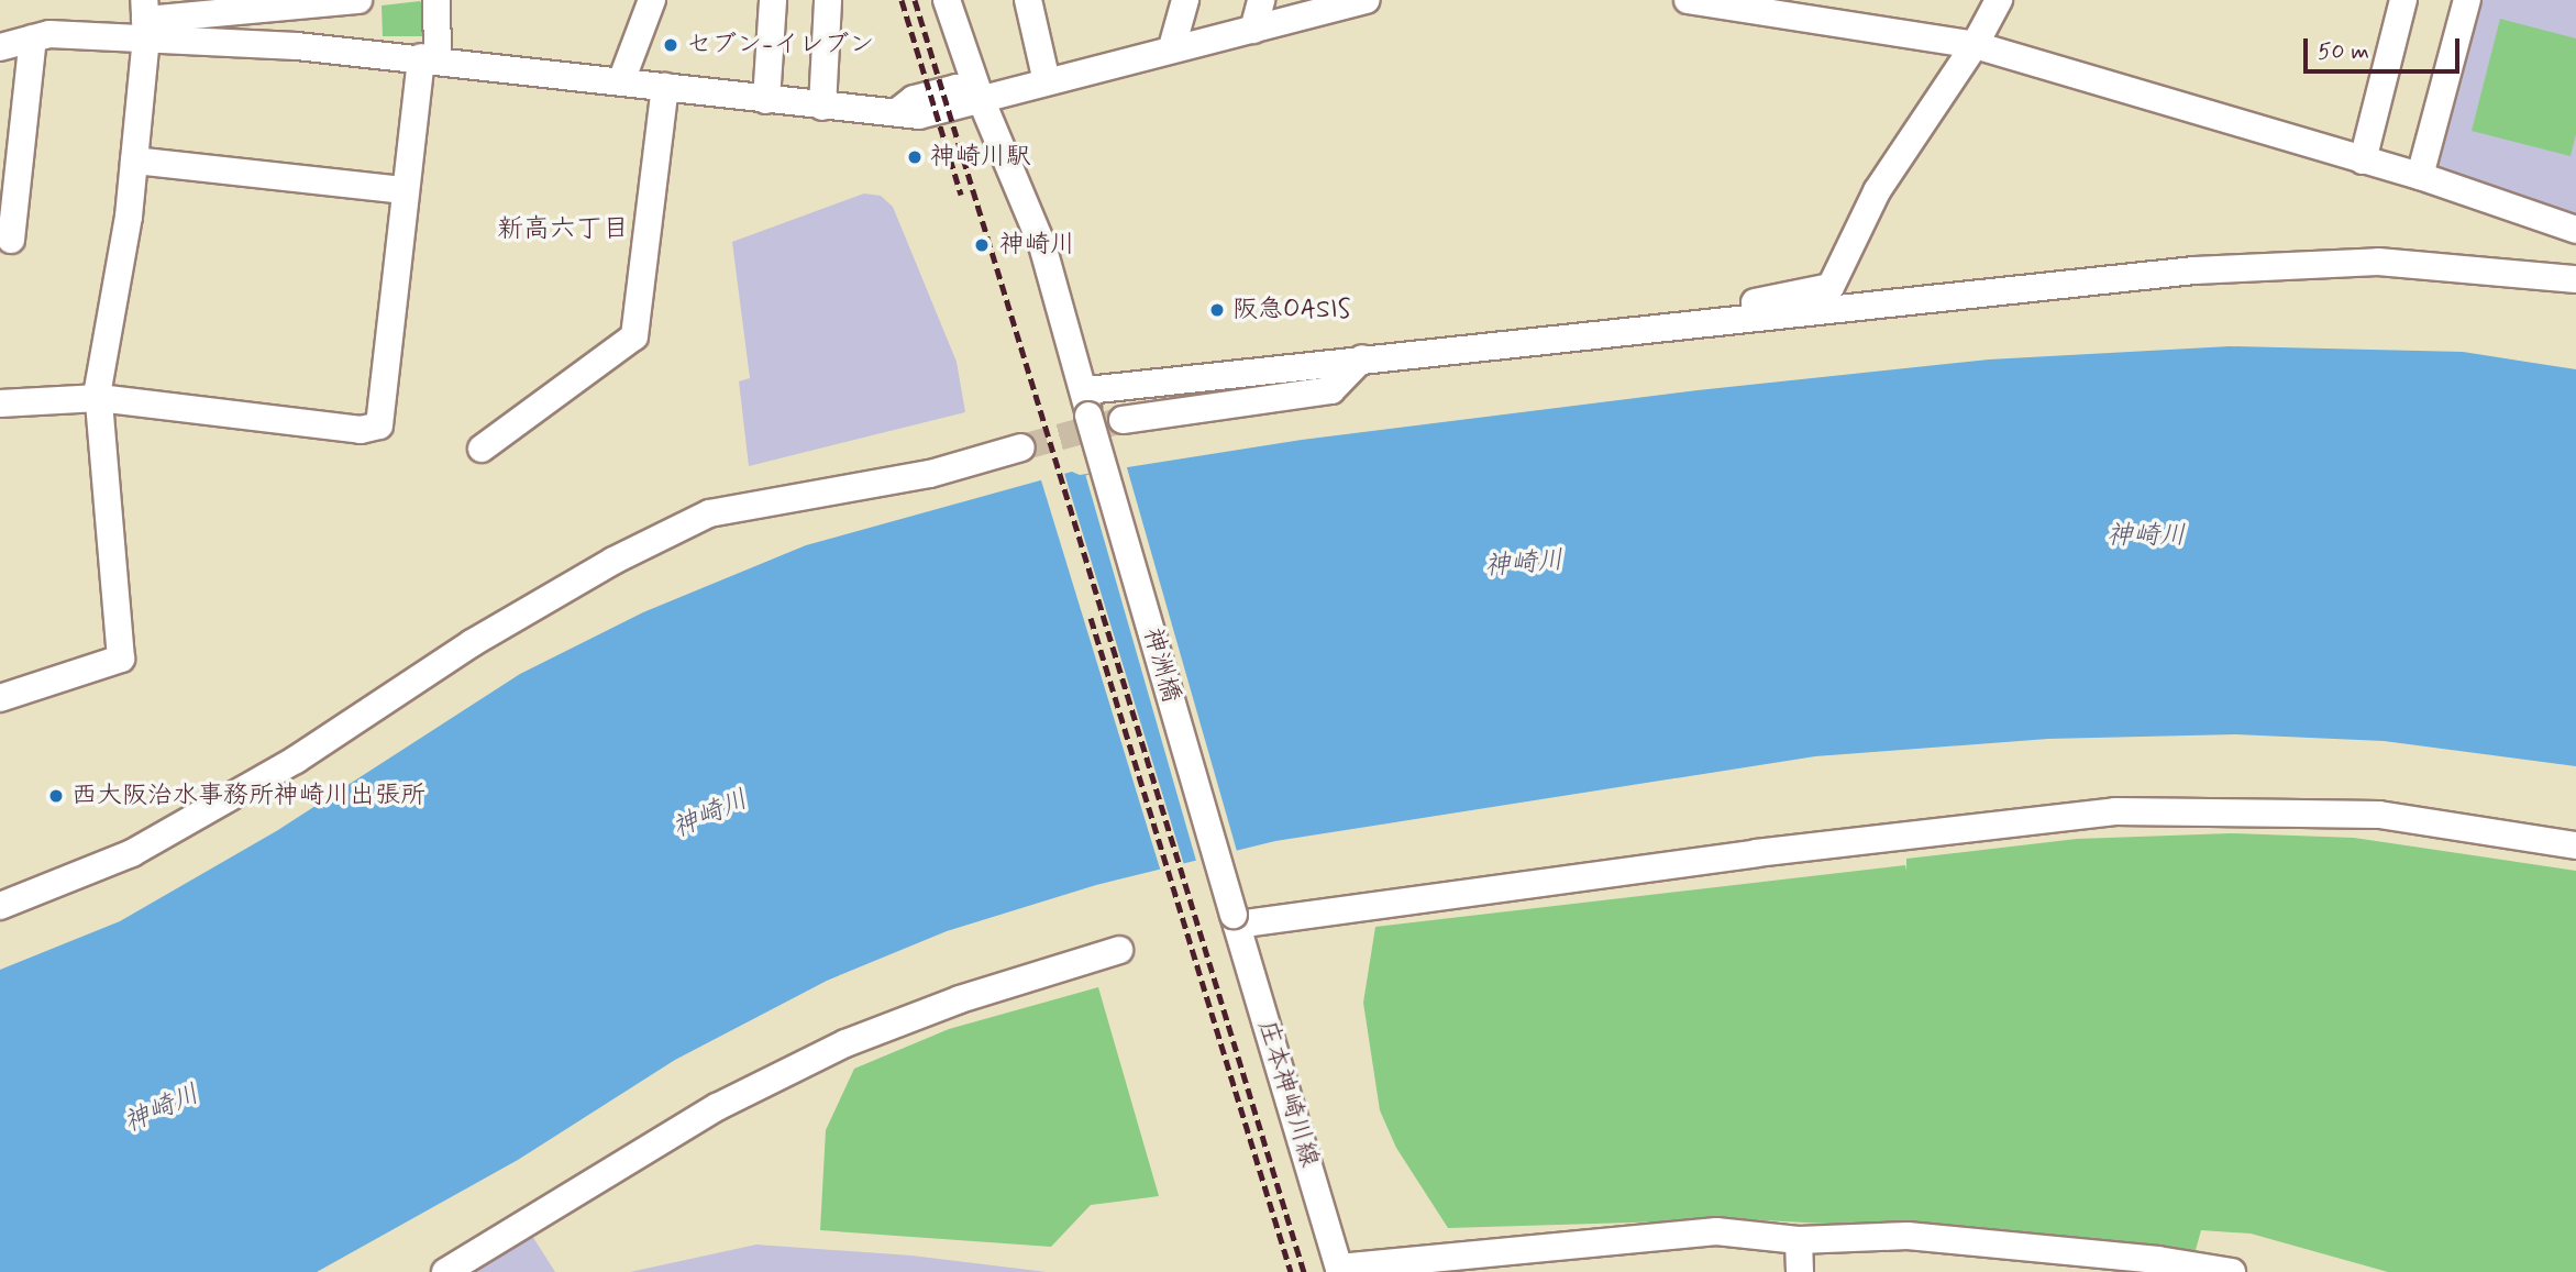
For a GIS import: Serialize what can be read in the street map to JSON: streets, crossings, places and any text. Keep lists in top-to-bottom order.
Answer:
{
  "streets": {
    "street": ["神洲橋", "庄本神崎川線"]
  },
  "crossings": [
    ["神洲橋", "庄本神崎川線"]
  ],
  "districts": ["新高六丁目"],
  "water": ["神崎川"],
  "places": [
    "セブン-イレブン",
    "神崎川駅",
    "神崎川",
    "阪急OASIS",
    "西大阪治水事務所神崎川出張所"
  ],
  "scale_bar": "50 m"
}
